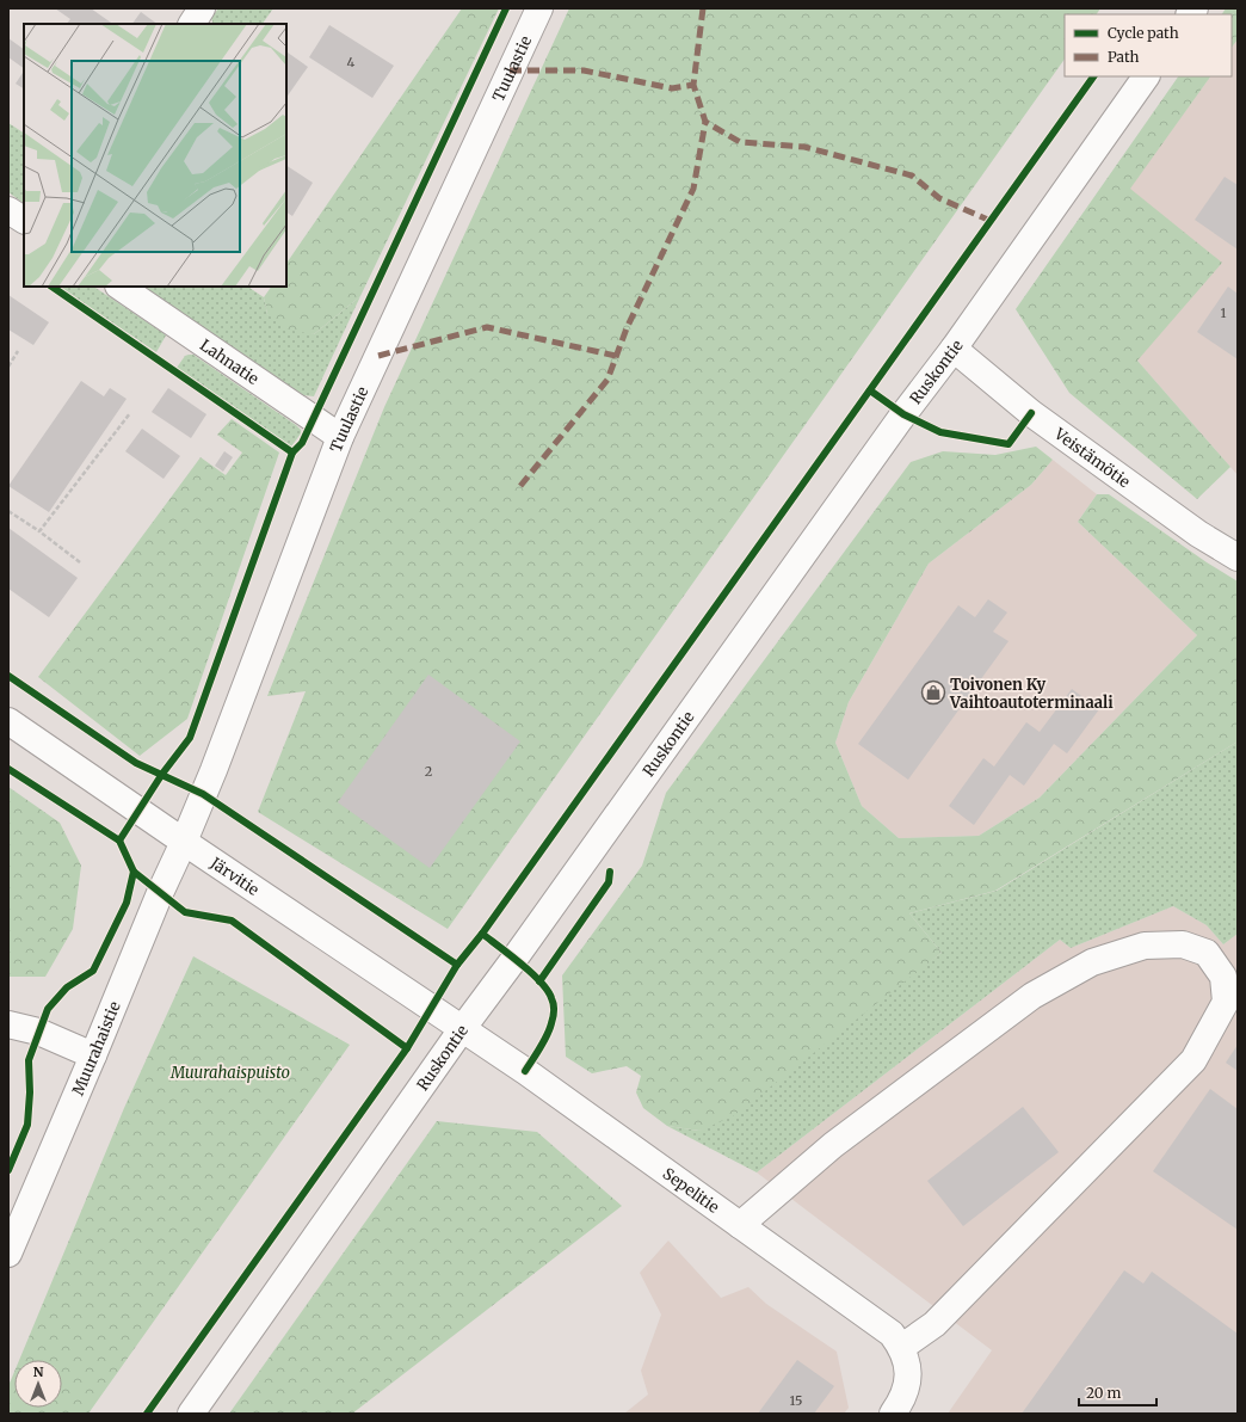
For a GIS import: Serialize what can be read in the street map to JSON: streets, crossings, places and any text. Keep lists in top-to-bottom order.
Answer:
{
  "streets": {
    "street": [
      "Tuulastie",
      "Lahnatie",
      "Ruskontie",
      "Veistämötie",
      "Järvitie",
      "Muurahaistie",
      "Sepelitie"
    ]
  },
  "crossings": [
    ["Tuulastie", "Lahnatie"],
    ["Tuulastie", "Järvitie"],
    ["Tuulastie", "Muurahaistie"],
    ["Ruskontie", "Veistämötie"],
    ["Ruskontie", "Järvitie"],
    ["Ruskontie", "Sepelitie"],
    ["Järvitie", "Muurahaistie"],
    ["Järvitie", "Sepelitie"]
  ],
  "parks": ["Muurahaispuisto"],
  "places": {
    "shop": ["Toivonen Ky Vaihtoautoterminaali"]
  },
  "house_numbers": [
    "4",
    "1",
    "2",
    "15"
  ],
  "legend": ["Cycle path", "Path"],
  "scale_bar": "20 m",
  "north": "top"
}
